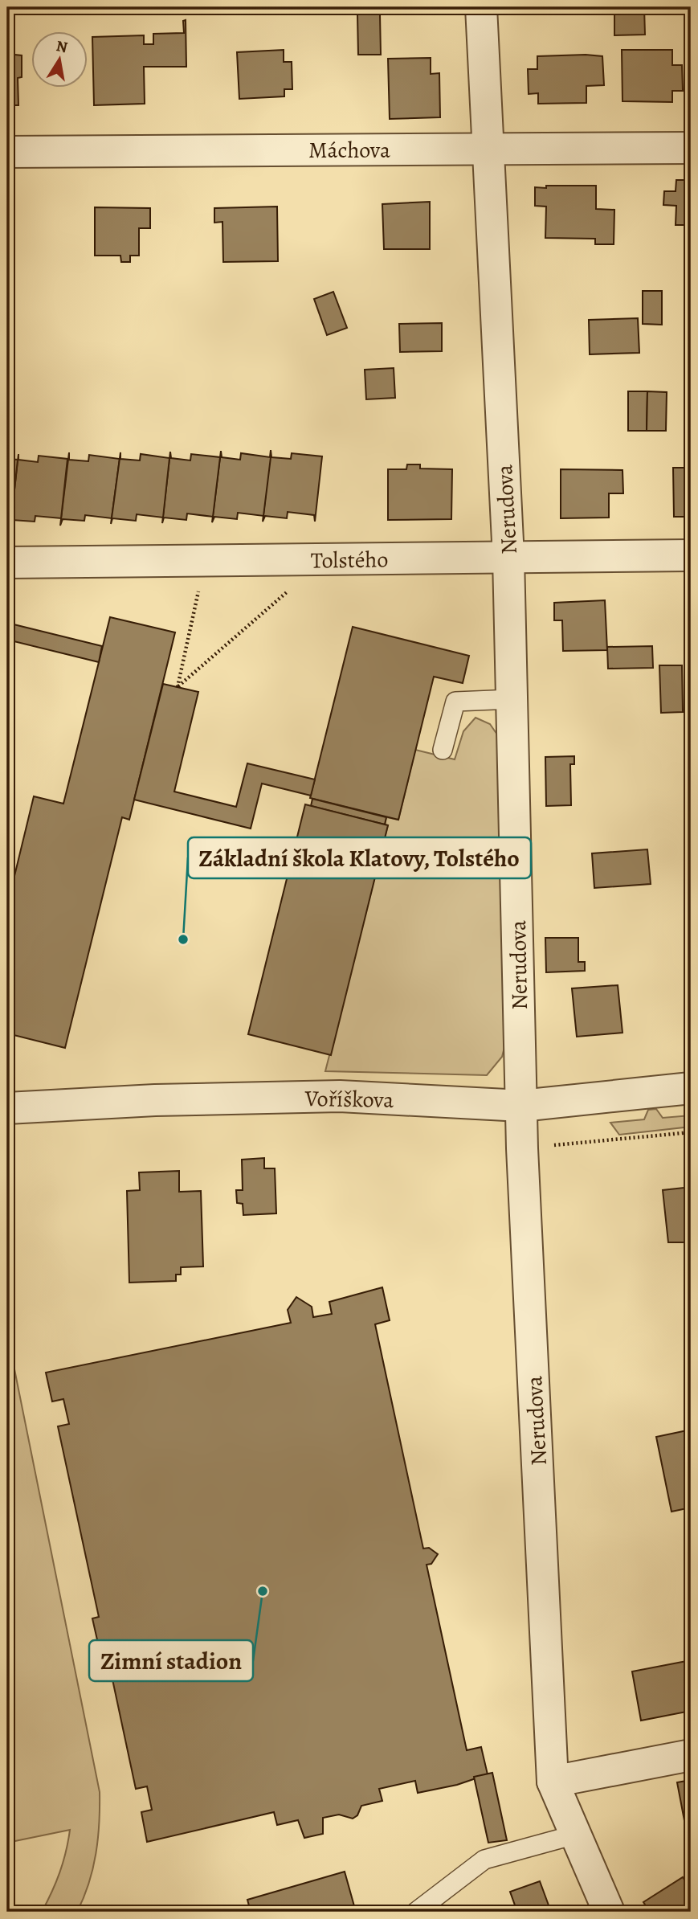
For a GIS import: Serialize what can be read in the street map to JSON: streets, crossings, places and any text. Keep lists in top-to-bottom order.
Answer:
{
  "streets": {
    "street": [
      "Máchova",
      "Nerudova",
      "Tolstého",
      "Voříškova"
    ]
  },
  "crossings": [
    ["Máchova", "Nerudova"],
    ["Nerudova", "Tolstého"],
    ["Nerudova", "Voříškova"]
  ],
  "places": ["Základní škola Klatovy, Tolstého", "Zimní stadion"],
  "north": "top"
}
